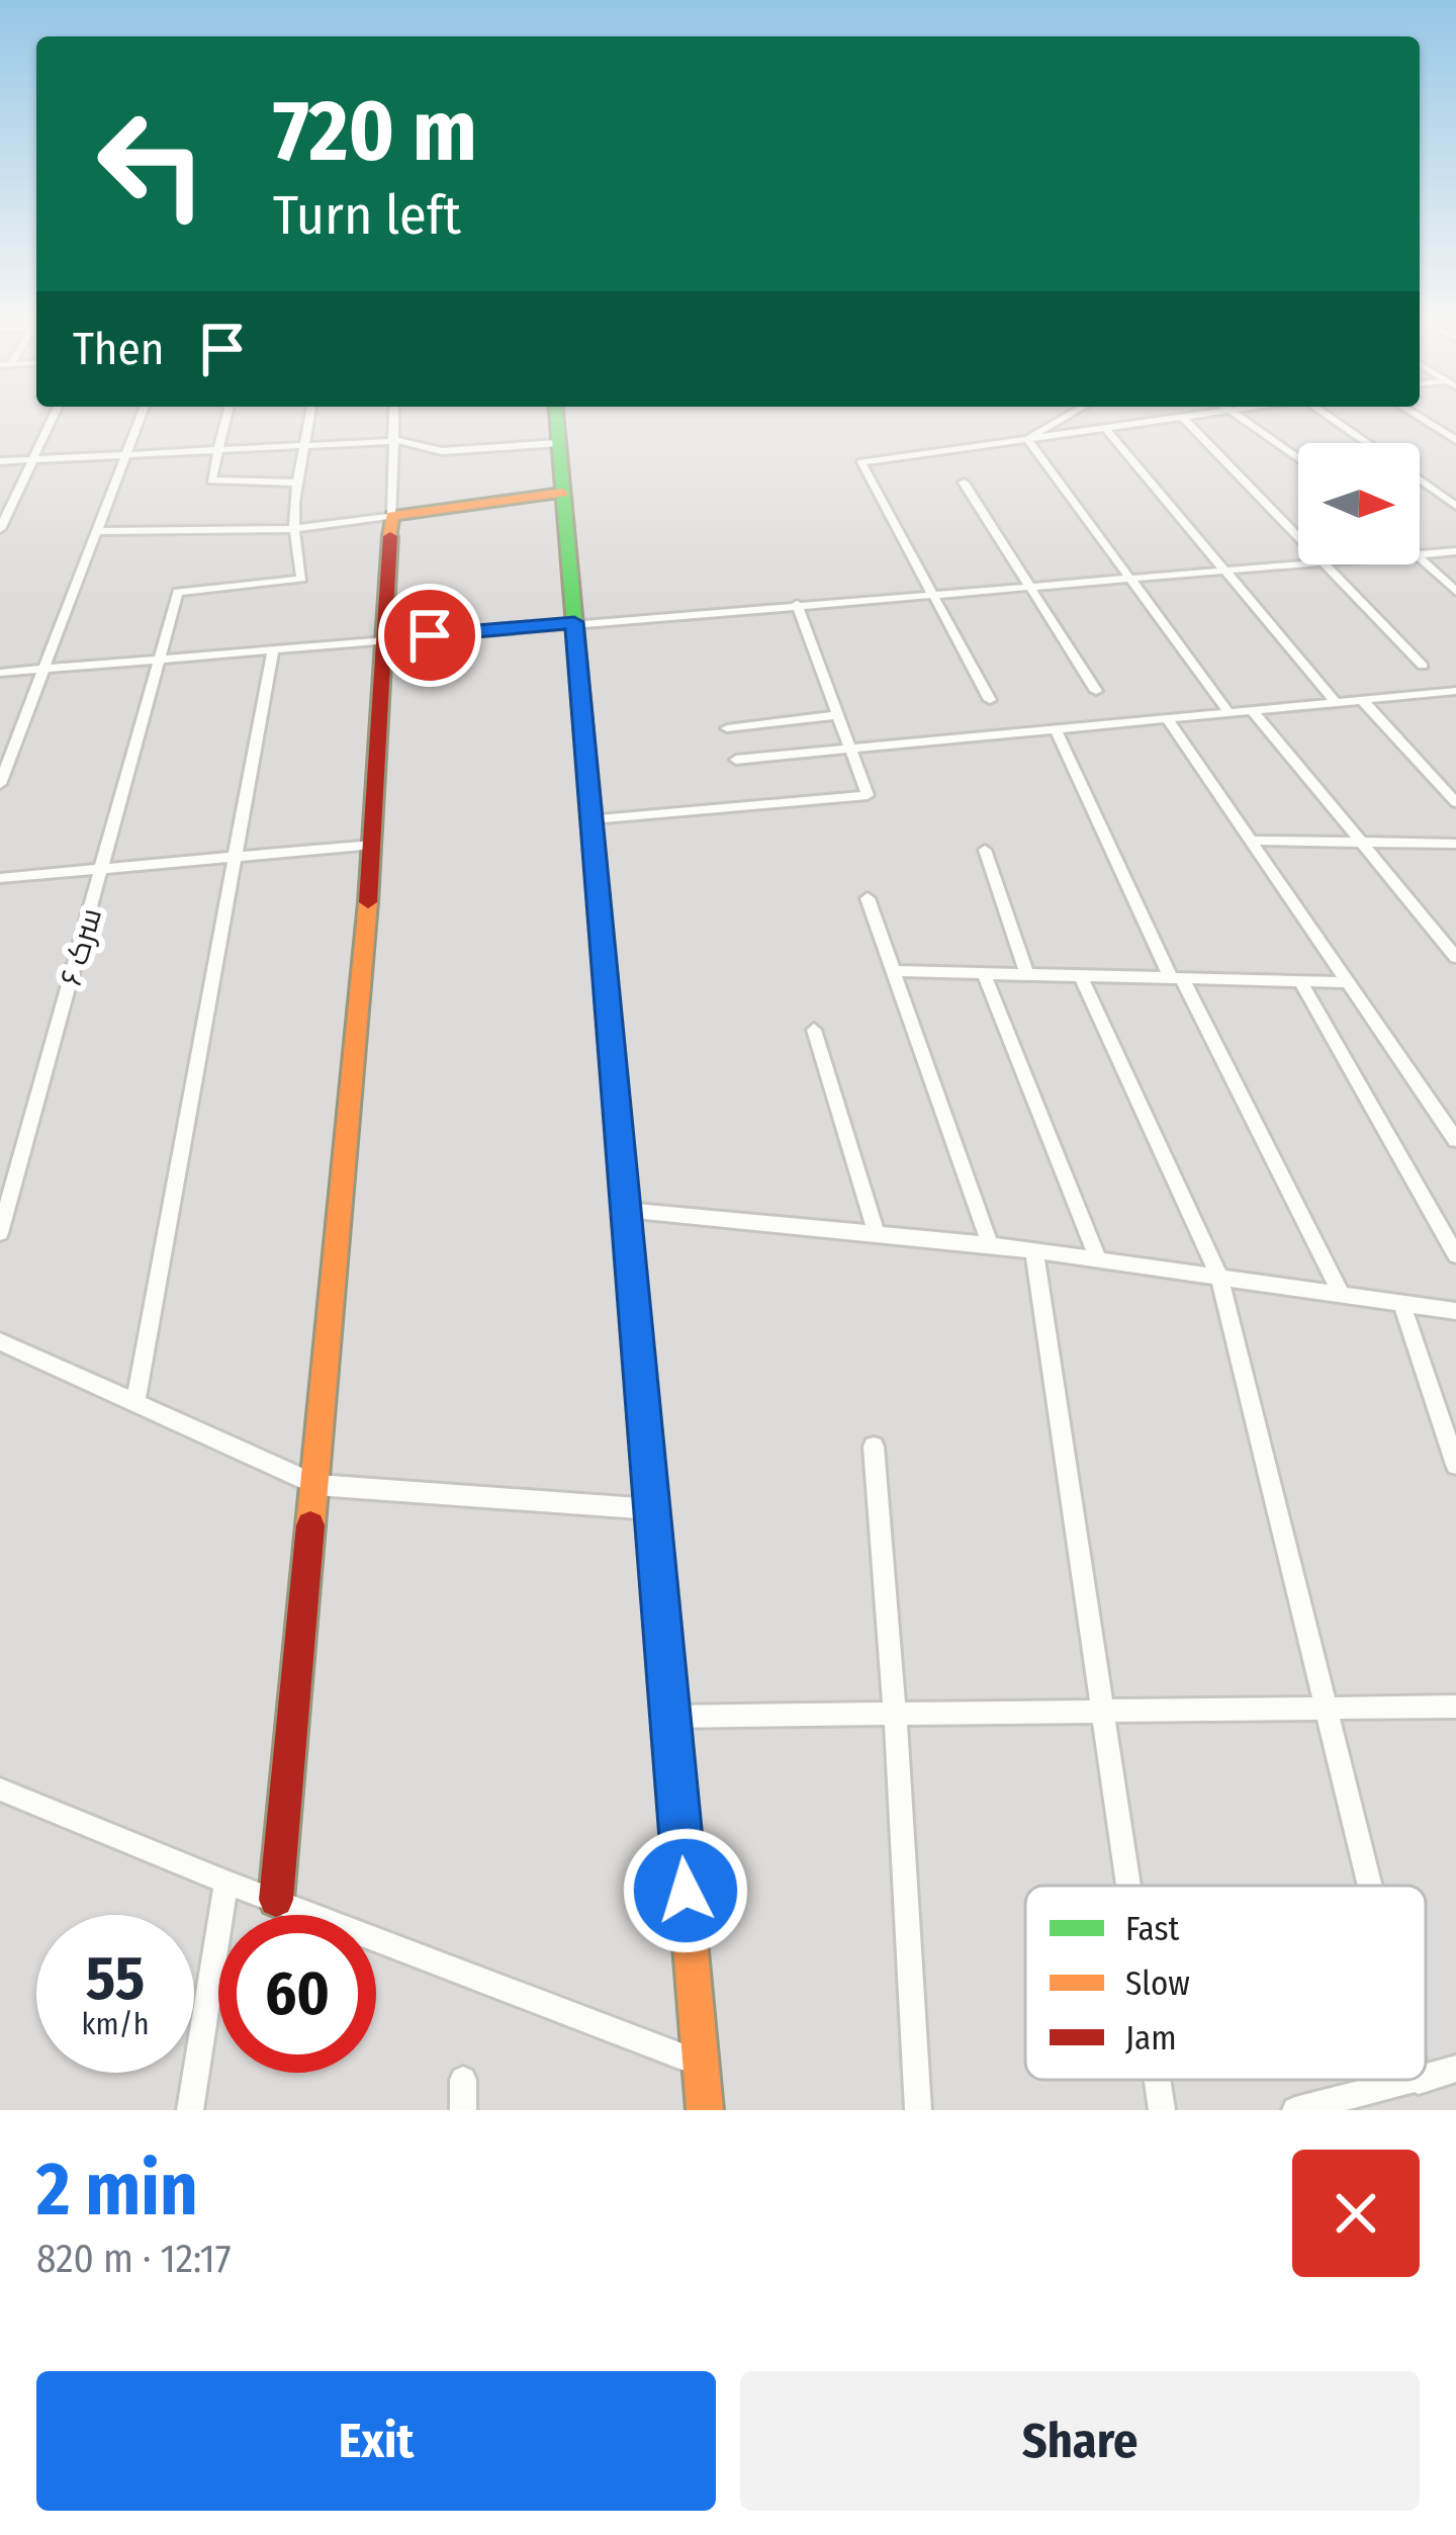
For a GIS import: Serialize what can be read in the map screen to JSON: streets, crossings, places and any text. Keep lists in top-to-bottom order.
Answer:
{
  "streets": {
    "street": ["سرک ۶"]
  },
  "legend": ["Fast", "Slow", "Jam"],
  "north": "right",
  "page": {
    "turn": ["720 m", "Turn left"],
    "then": "Then",
    "speed": "55 km/h",
    "limit": "60",
    "heading": ["2 min", "820 m · 12:17"],
    "buttons": ["Exit", "Share"]
  }
}
